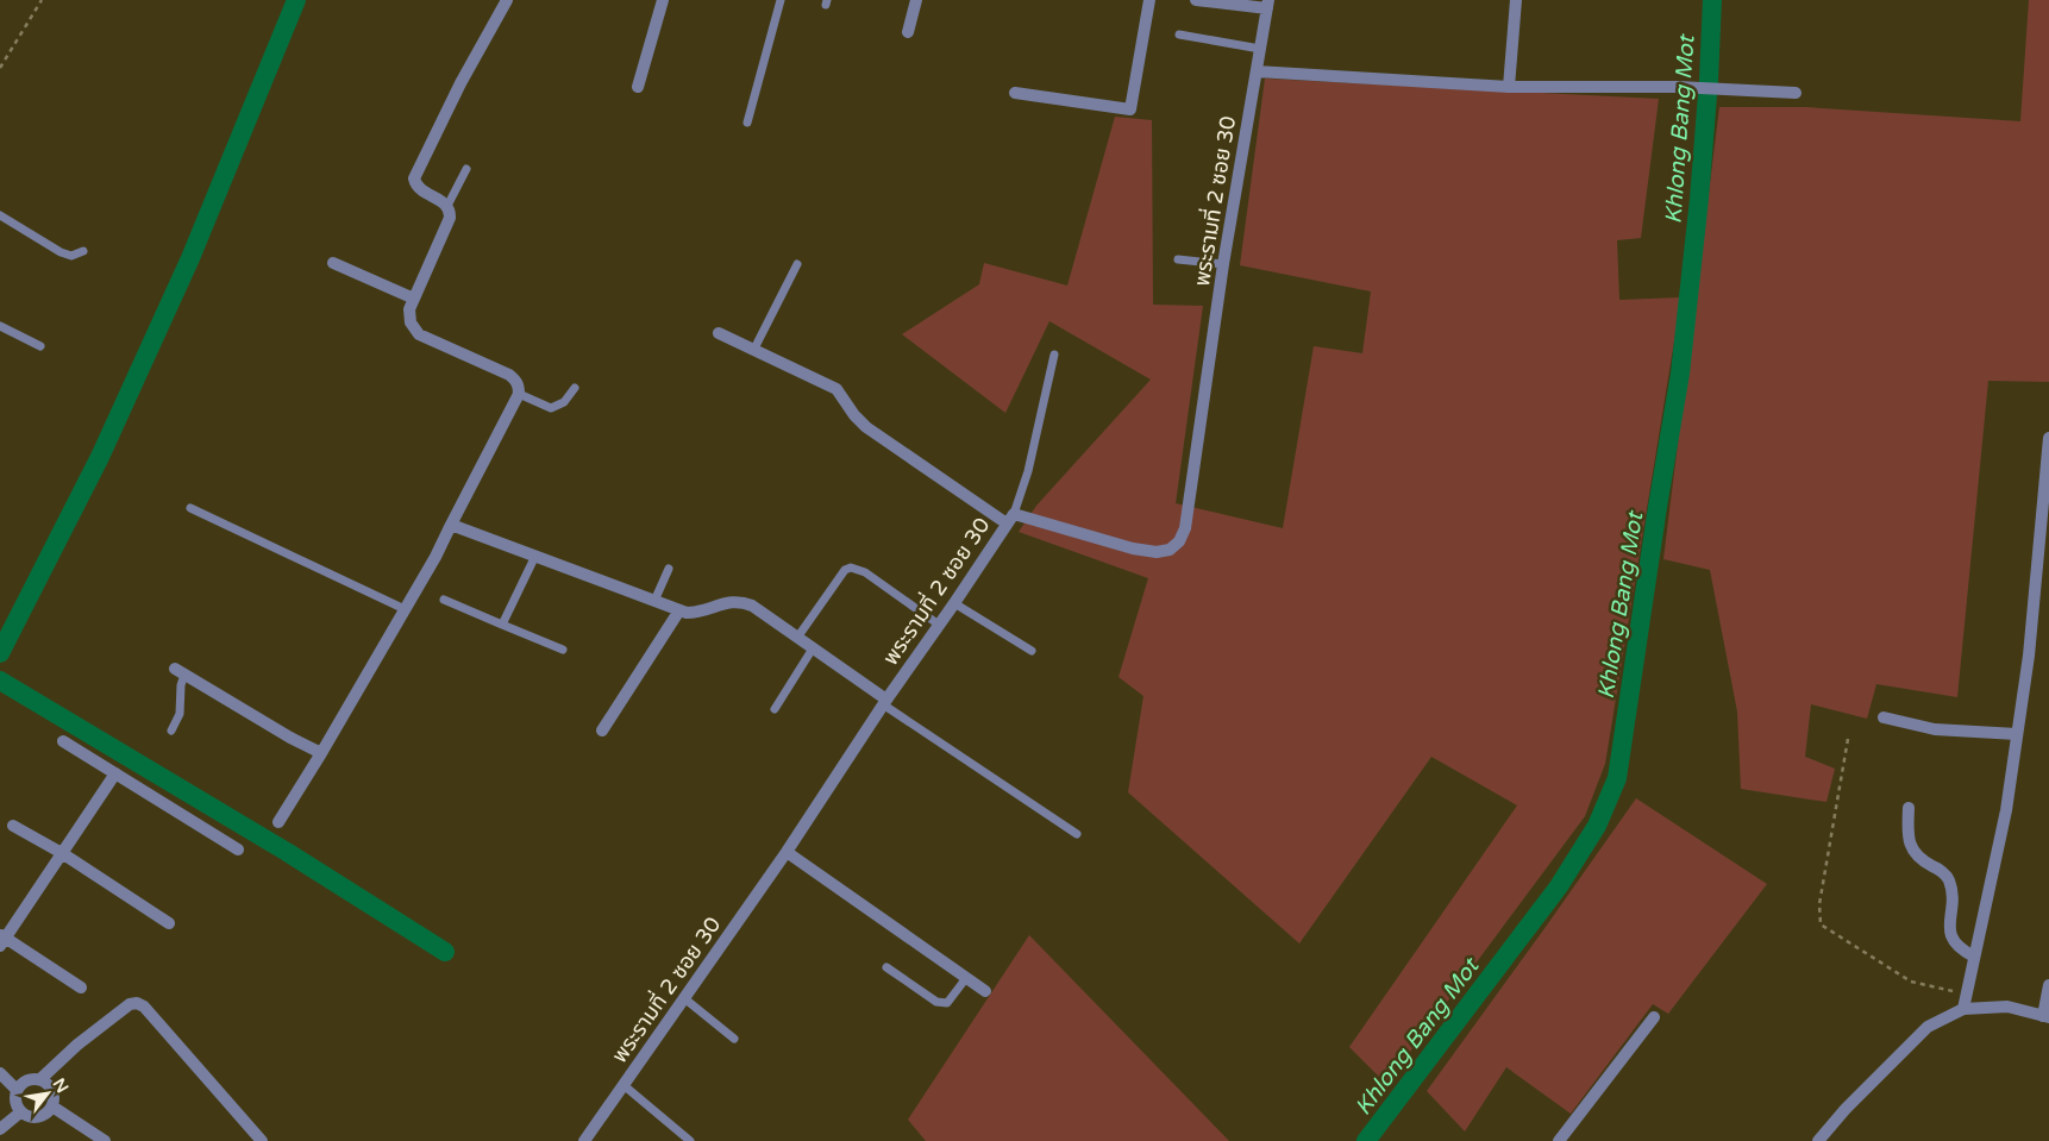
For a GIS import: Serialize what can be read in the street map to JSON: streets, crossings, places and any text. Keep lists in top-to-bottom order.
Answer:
{
  "streets": {
    "street": ["พระรามที่ 2 ซอย 30"]
  },
  "water": ["Khlong Bang Mot"],
  "north": "top right"
}
